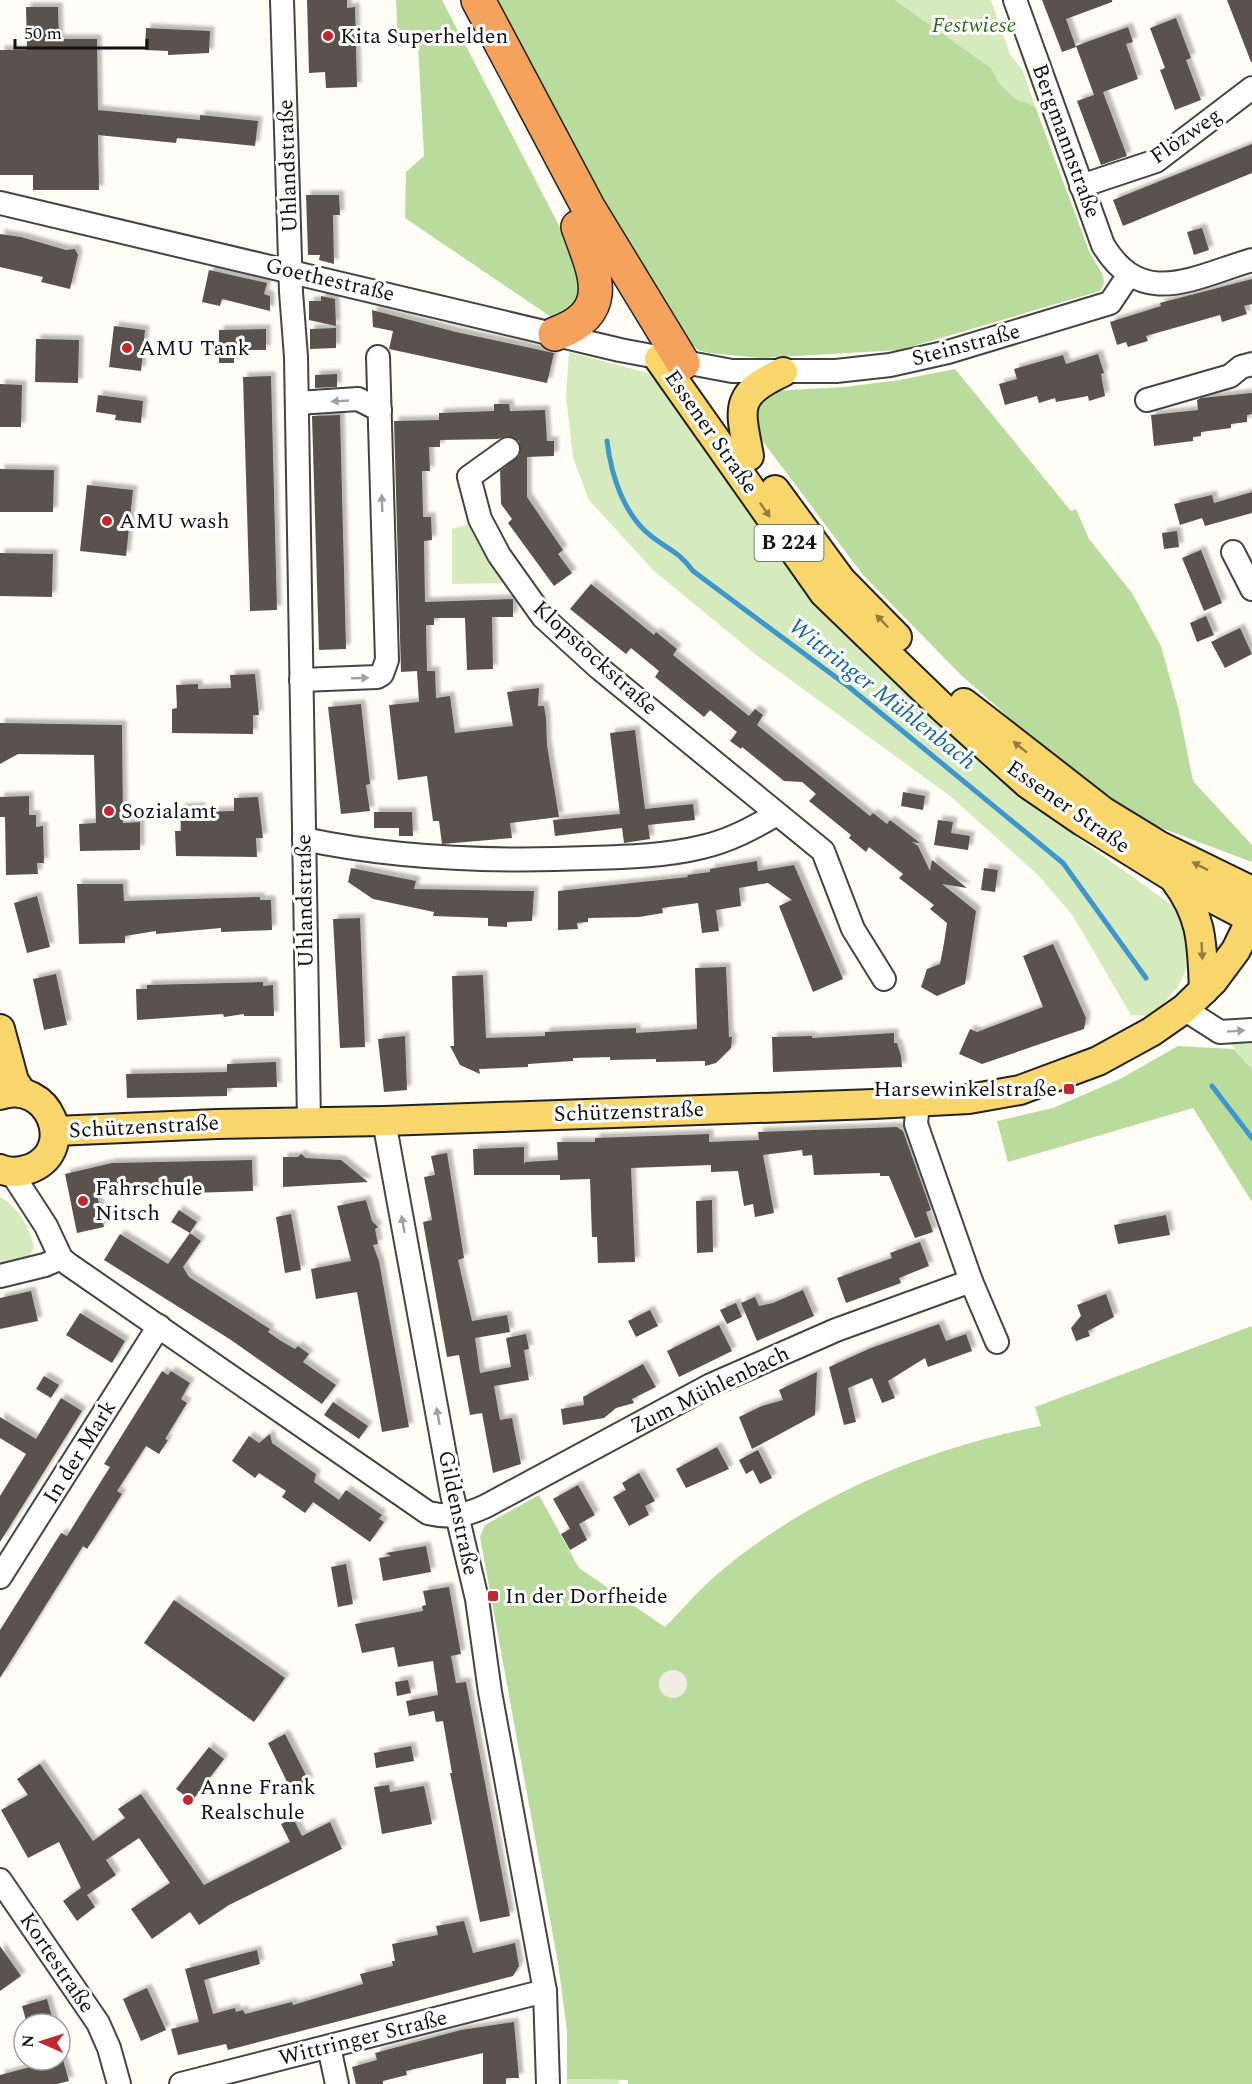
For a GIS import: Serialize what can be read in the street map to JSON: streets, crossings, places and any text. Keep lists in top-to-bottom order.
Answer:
{
  "streets": {
    "highway": ["B 224"],
    "main road": ["Essener Straße", "Schützenstraße"],
    "street": [
      "Flözweg",
      "Bergmannstraße",
      "Uhlandstraße",
      "Goethestraße",
      "Steinstraße",
      "Klopstockstraße",
      "Zum Mühlenbach",
      "In der Mark",
      "Gildenstraße",
      "Kortestraße",
      "Wittringer Straße"
    ]
  },
  "crossings": [
    ["Flözweg", "Bergmannstraße"],
    ["Bergmannstraße", "Steinstraße"],
    ["Uhlandstraße", "Goethestraße"],
    ["Uhlandstraße", "Schützenstraße"],
    ["Goethestraße", "Steinstraße"],
    ["Goethestraße", "Essener Straße"],
    ["Goethestraße", "B 224"],
    ["Steinstraße", "Essener Straße"],
    ["Steinstraße", "B 224"],
    ["Essener Straße", "B 224"],
    ["Essener Straße", "Schützenstraße"],
    ["Schützenstraße", "Gildenstraße"],
    ["Zum Mühlenbach", "Gildenstraße"],
    ["Gildenstraße", "Wittringer Straße"]
  ],
  "one_way": ["Gildenstraße"],
  "water": ["Wittringer Mühlenbach"],
  "parks": ["Festwiese"],
  "places": {
    "other": [
      "Kita Superhelden",
      "AMU Tank",
      "AMU wash",
      "Sozialamt",
      "Fahrschule Nitsch",
      "Anne Frank Realschule"
    ],
    "transit": ["Harsewinkelstraße", "In der Dorfheide"]
  },
  "scale_bar": "50 m",
  "north": "left"
}
